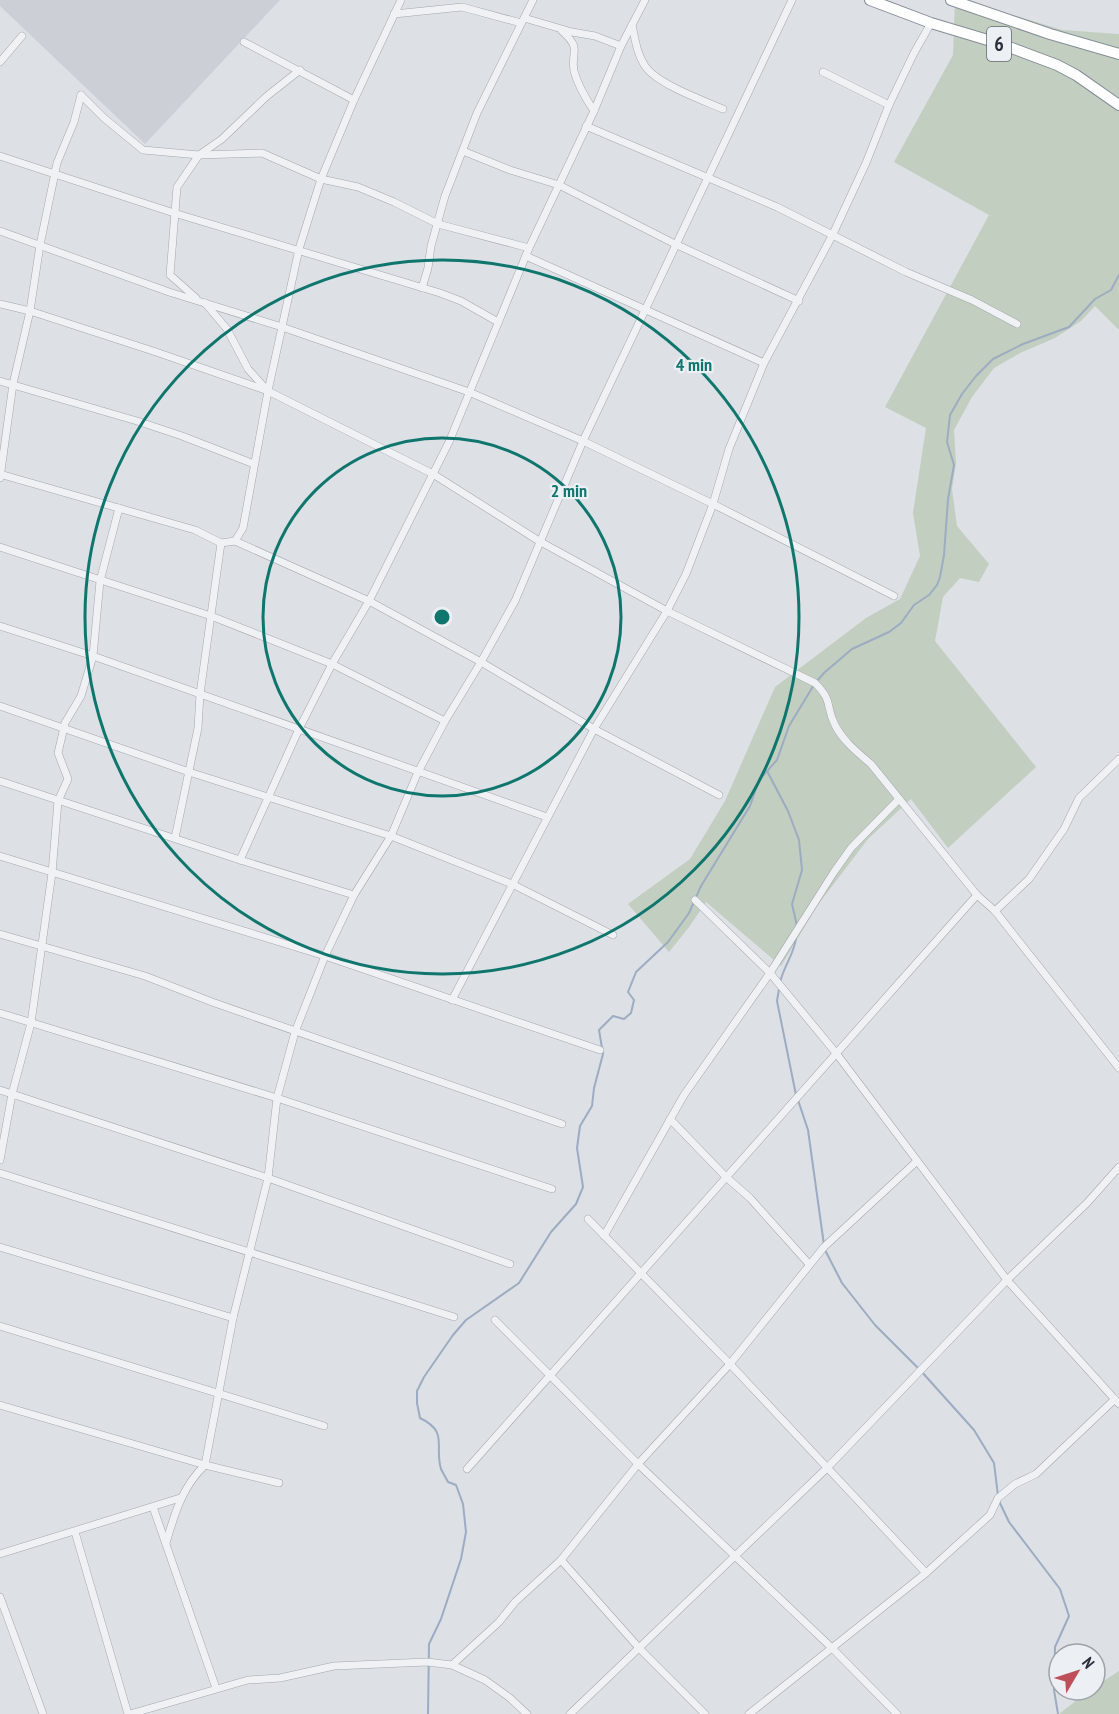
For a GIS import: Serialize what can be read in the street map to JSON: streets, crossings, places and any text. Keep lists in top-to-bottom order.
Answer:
{
  "streets": {
    "highway": ["6"]
  },
  "north": "top right",
  "rings": ["4 min", "2 min"]
}
